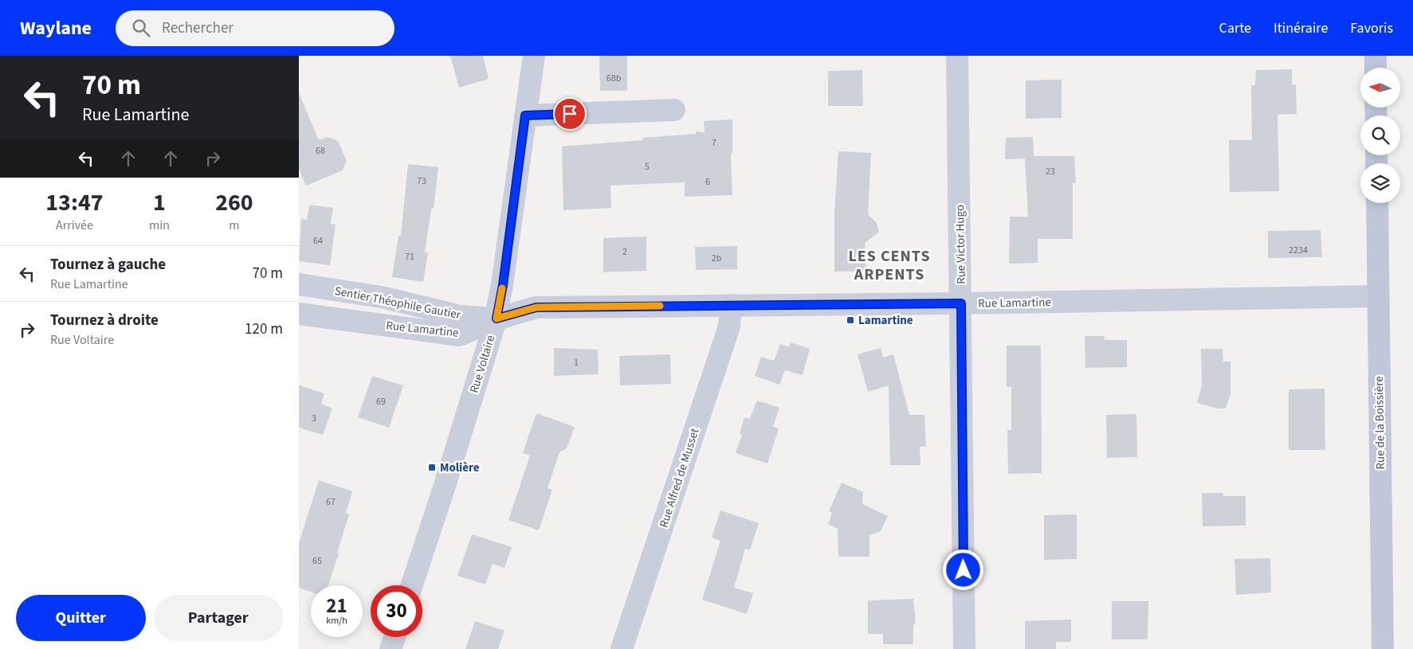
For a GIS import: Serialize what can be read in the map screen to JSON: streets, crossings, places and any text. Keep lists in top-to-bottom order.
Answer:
{
  "streets": {
    "main road": ["Rue de la Boissière"],
    "street": [
      "Rue Victor Hugo",
      "Sentier Théophile Gautier",
      "Rue Lamartine",
      "Rue Voltaire",
      "Rue Alfred de Musset"
    ]
  },
  "crossings": [
    ["Rue Victor Hugo", "Rue Lamartine"],
    ["Sentier Théophile Gautier", "Rue Lamartine"],
    ["Sentier Théophile Gautier", "Rue Voltaire"],
    ["Rue Lamartine", "Rue Voltaire"],
    ["Rue Lamartine", "Rue de la Boissière"],
    ["Rue Lamartine", "Rue Alfred de Musset"]
  ],
  "districts": ["LES CENTS ARPENTS"],
  "places": {
    "transit": ["Lamartine", "Molière"]
  },
  "house_numbers": [
    "68b",
    "7",
    "68",
    "5",
    "23",
    "73",
    "6",
    "64",
    "2234",
    "2",
    "71",
    "2b",
    "1",
    "69",
    "3",
    "67",
    "65"
  ],
  "north": "left",
  "page": {
    "header": "Waylane",
    "search": "Rechercher",
    "nav": ["Carte", "Itinéraire", "Favoris"],
    "turn": ["70 m", "Rue Lamartine"],
    "eta": [
      "13:47",
      "Arrivée",
      "1",
      "min",
      "260",
      "m"
    ],
    "list": [
      {
        "name": "Tournez à gauche",
        "note": "Rue Lamartine",
        "value": "70 m"
      },
      {
        "name": "Tournez à droite",
        "note": "Rue Voltaire",
        "value": "120 m"
      }
    ],
    "speed": "21 km/h",
    "limit": "30",
    "buttons": ["Quitter", "Partager"]
  }
}
